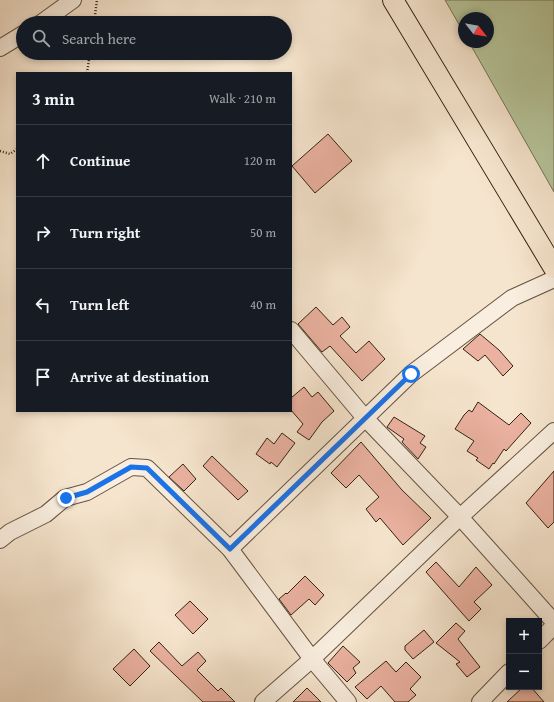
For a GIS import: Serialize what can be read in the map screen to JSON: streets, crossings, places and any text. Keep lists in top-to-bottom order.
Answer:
{
  "north": "bottom right",
  "page": {
    "search": "Search here",
    "heading": ["3 min", "Walk · 210 m"],
    "list": [
      ["Continue", "120 m"],
      ["Turn right", "50 m"],
      ["Turn left", "40 m"],
      "Arrive at destination"
    ],
    "map_buttons": ["+", "−"]
  }
}
